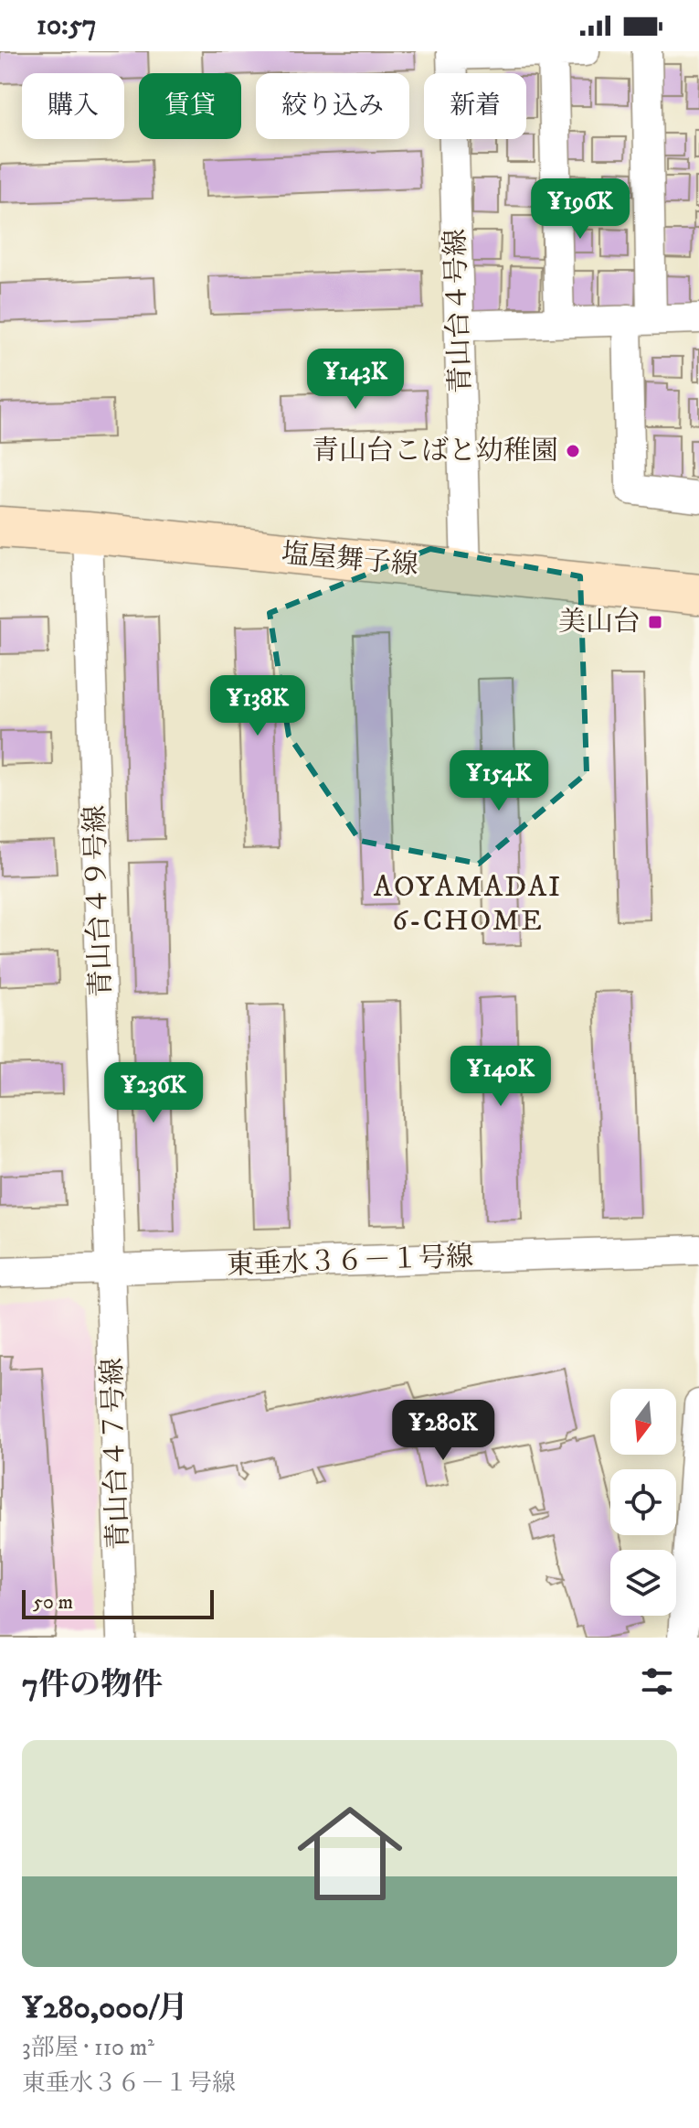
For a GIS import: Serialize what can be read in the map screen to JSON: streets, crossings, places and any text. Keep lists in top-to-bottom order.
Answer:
{
  "streets": {
    "street": [
      "青山台４号線",
      "塩屋舞子線",
      "青山台４９号線",
      "東垂水３６－１号線",
      "青山台４７号線"
    ]
  },
  "crossings": [
    ["青山台４号線", "塩屋舞子線"],
    ["塩屋舞子線", "青山台４９号線"],
    ["青山台４９号線", "東垂水３６－１号線"],
    ["青山台４９号線", "青山台４７号線"],
    ["東垂水３６－１号線", "青山台４７号線"]
  ],
  "districts": ["AOYAMADAI 6-CHOME"],
  "places": {
    "other": ["青山台こばと幼稚園"],
    "transit": ["美山台"]
  },
  "scale_bar": "50 m",
  "north": "bottom",
  "page": {
    "status": "10:57",
    "chip": [
      "購入",
      "賃貸",
      "絞り込み",
      "新着"
    ],
    "price": [
      "¥196K",
      "¥143K",
      "¥138K",
      "¥154K",
      "¥140K",
      "¥236K",
      "¥280K"
    ],
    "scale": "50 m",
    "heading": "7件の物件",
    "list": [
      {
        "name": "¥280,000/月",
        "note": "3部屋 · 110 m² · 東垂水３６－１号線"
      }
    ]
  }
}
